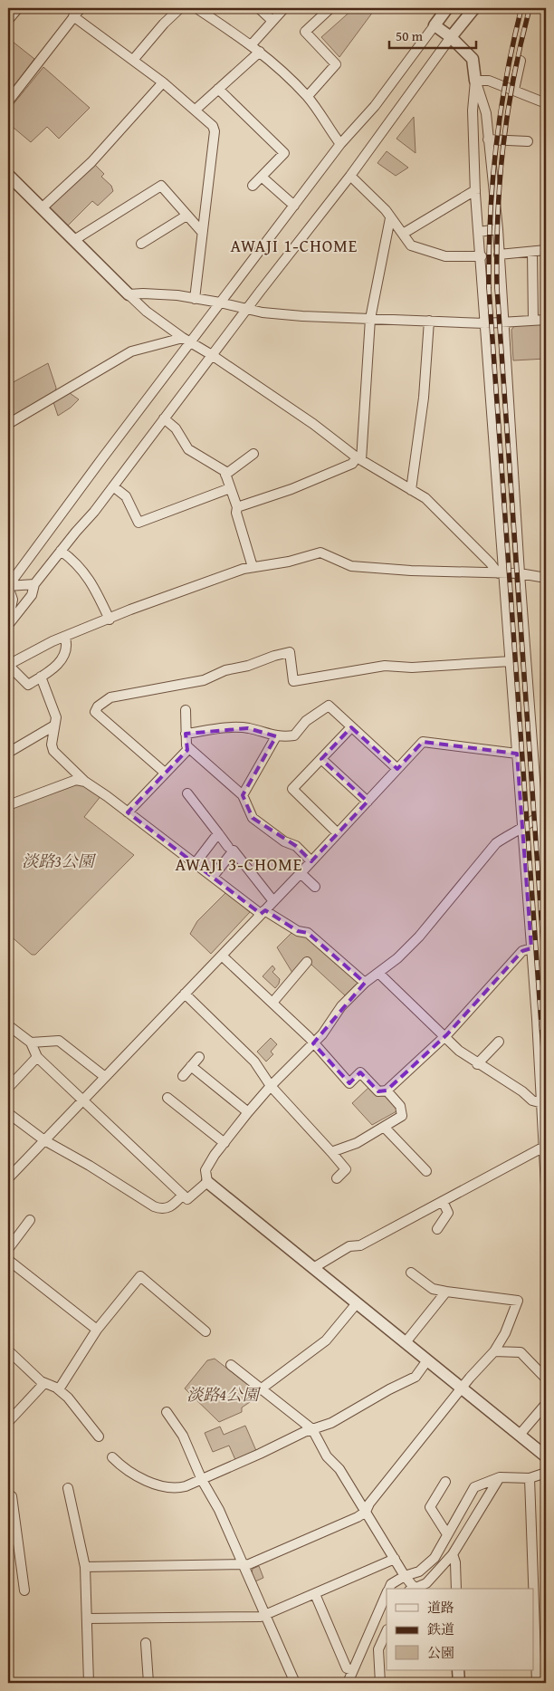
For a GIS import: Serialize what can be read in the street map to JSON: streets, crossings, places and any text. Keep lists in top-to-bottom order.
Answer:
{
  "districts": ["AWAJI 1-CHOME", "AWAJI 3-CHOME"],
  "parks": ["淡路3公園", "淡路4公園"],
  "legend": ["道路", "鉄道", "公園"],
  "scale_bar": "50 m"
}
